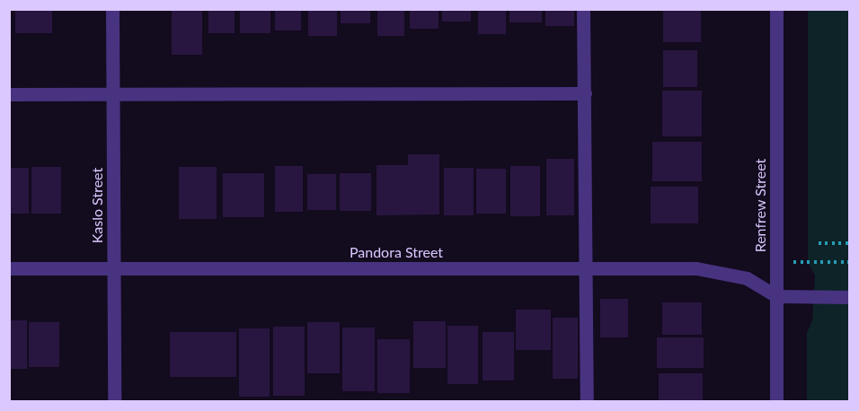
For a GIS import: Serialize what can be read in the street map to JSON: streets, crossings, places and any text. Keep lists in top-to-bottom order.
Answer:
{
  "streets": {
    "street": ["Kaslo Street", "Renfrew Street", "Pandora Street"]
  },
  "crossings": [
    ["Kaslo Street", "Pandora Street"],
    ["Renfrew Street", "Pandora Street"]
  ]
}
